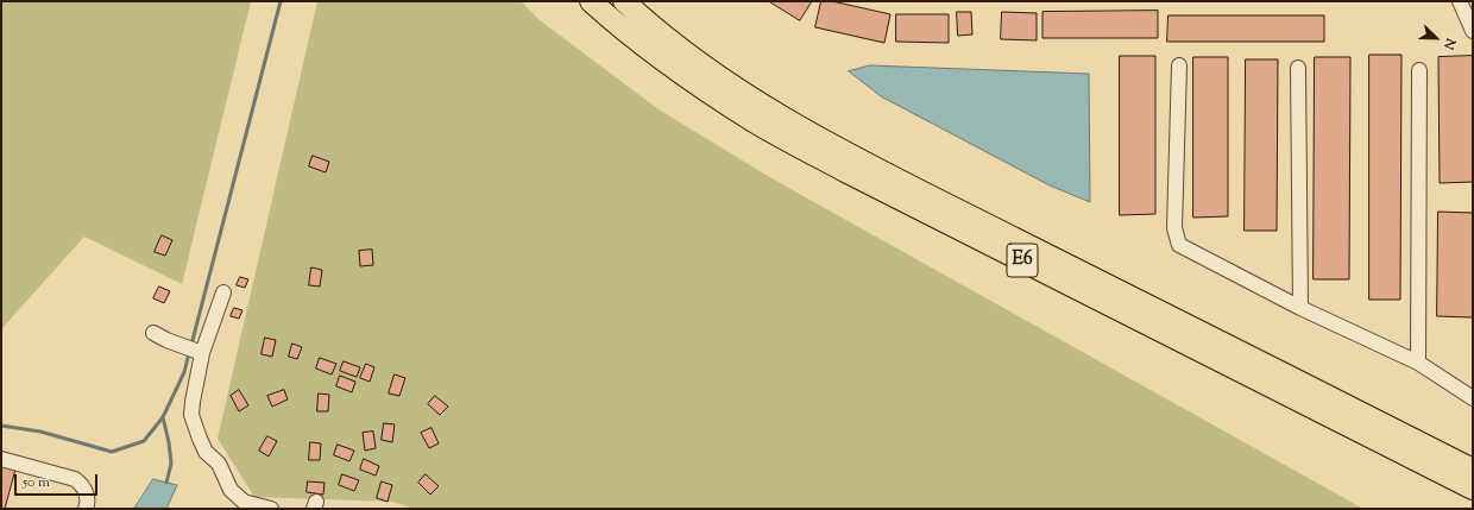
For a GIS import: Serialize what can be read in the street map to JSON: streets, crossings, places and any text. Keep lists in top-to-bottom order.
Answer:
{
  "streets": {
    "highway": ["E6"]
  },
  "scale_bar": "50 m",
  "north": "bottom right"
}
